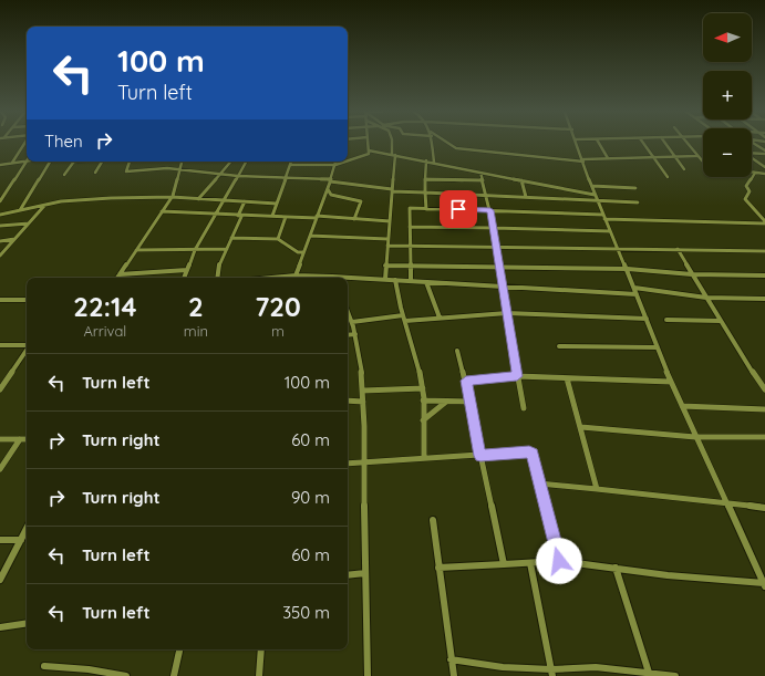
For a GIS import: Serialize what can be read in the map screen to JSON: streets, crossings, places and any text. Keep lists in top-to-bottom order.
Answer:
{
  "north": "left",
  "page": {
    "map_buttons": ["+", "−"],
    "turn": ["100 m", "Turn left"],
    "then": "Then",
    "eta": [
      "22:14",
      "Arrival",
      "2",
      "min",
      "720",
      "m"
    ],
    "list": [
      {
        "name": "Turn left",
        "value": "100 m"
      },
      {
        "name": "Turn right",
        "value": "60 m"
      },
      {
        "name": "Turn right",
        "value": "90 m"
      },
      {
        "name": "Turn left",
        "value": "60 m"
      },
      {
        "name": "Turn left",
        "value": "350 m"
      }
    ]
  }
}
